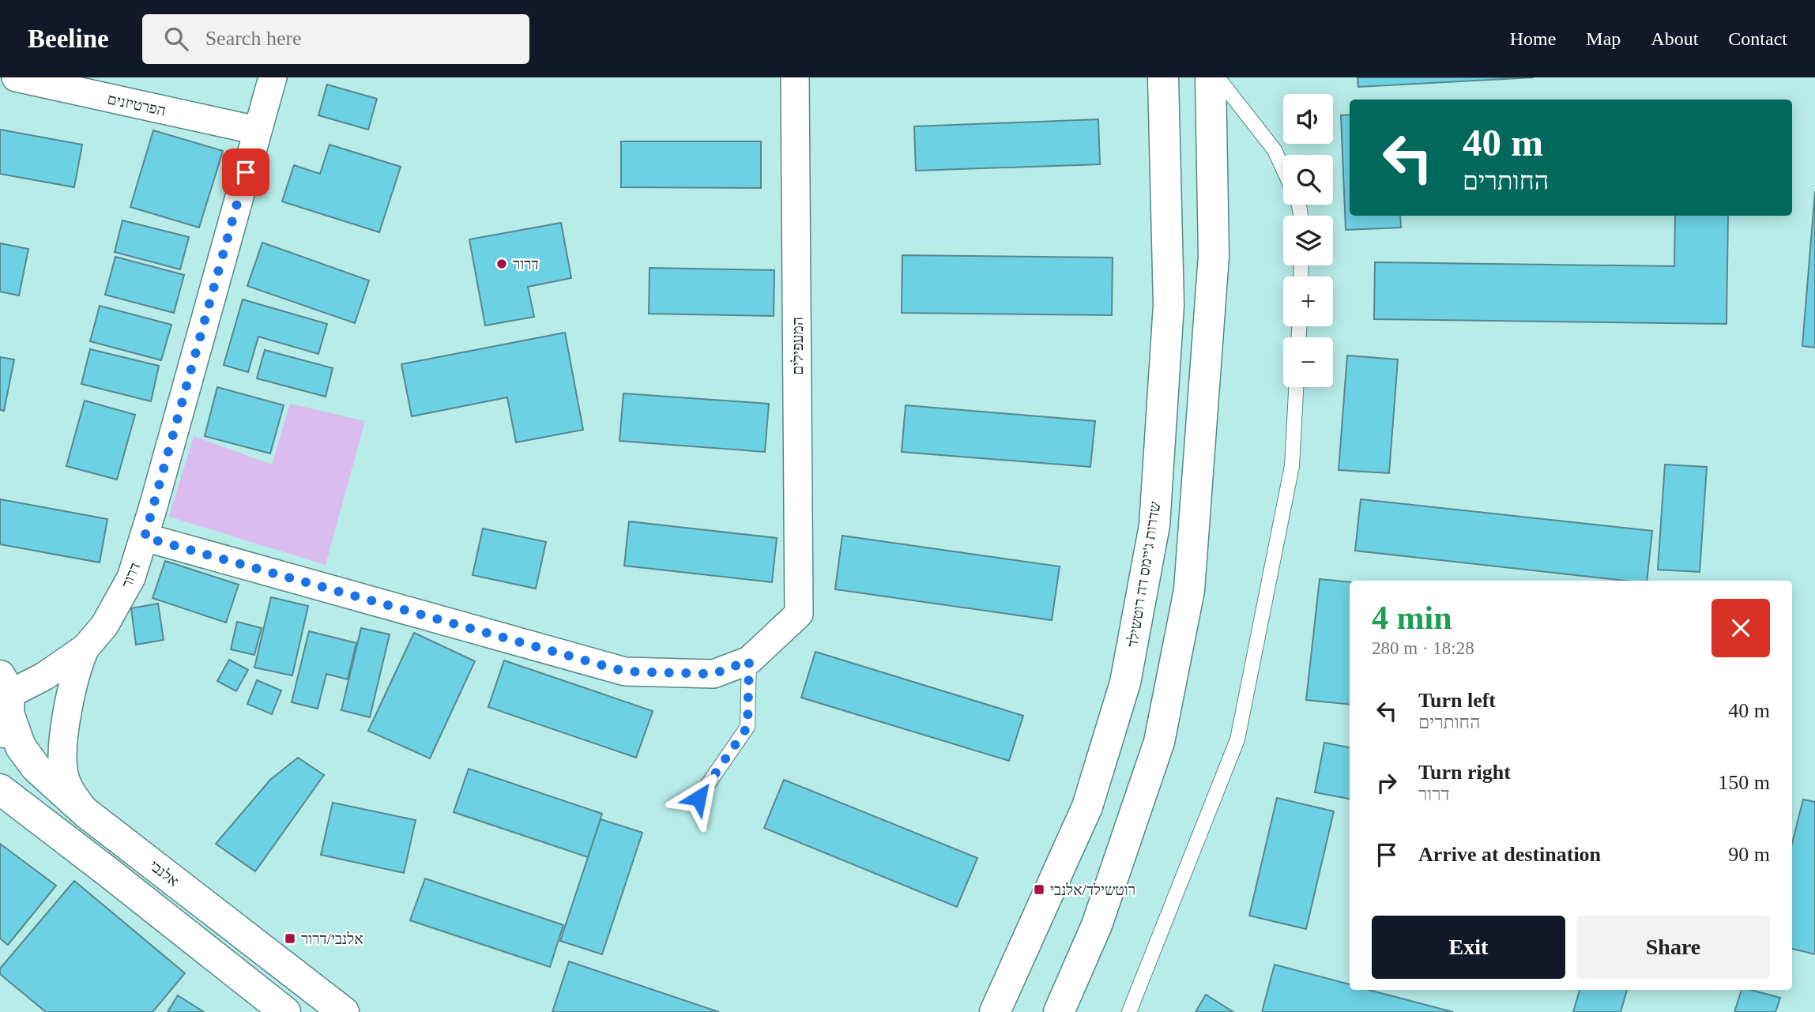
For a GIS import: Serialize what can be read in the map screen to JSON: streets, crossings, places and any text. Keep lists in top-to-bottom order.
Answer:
{
  "streets": {
    "street": [
      "הפרטיזנים",
      "המעפילים",
      "שדרות ג'יימס דה רוטשילד",
      "דרור",
      "אלנבי"
    ]
  },
  "crossings": [
    ["הפרטיזנים", "דרור"],
    ["דרור", "אלנבי"]
  ],
  "places": {
    "other": ["דרור"],
    "transit": ["רוטשילד/אלנבי", "אלנבי/דרור"]
  },
  "page": {
    "header": "Beeline",
    "search": "Search here",
    "nav": [
      "Home",
      "Map",
      "About",
      "Contact"
    ],
    "map_buttons": ["+", "−"],
    "turn": ["40 m", "החותרים"],
    "heading": ["4 min", "280 m · 18:28"],
    "list": [
      {
        "name": "Turn left",
        "note": "החותרים",
        "value": "40 m"
      },
      {
        "name": "Turn right",
        "note": "דרור",
        "value": "150 m"
      },
      {
        "name": "Arrive at destination",
        "value": "90 m"
      }
    ],
    "buttons": ["Exit", "Share"]
  }
}
